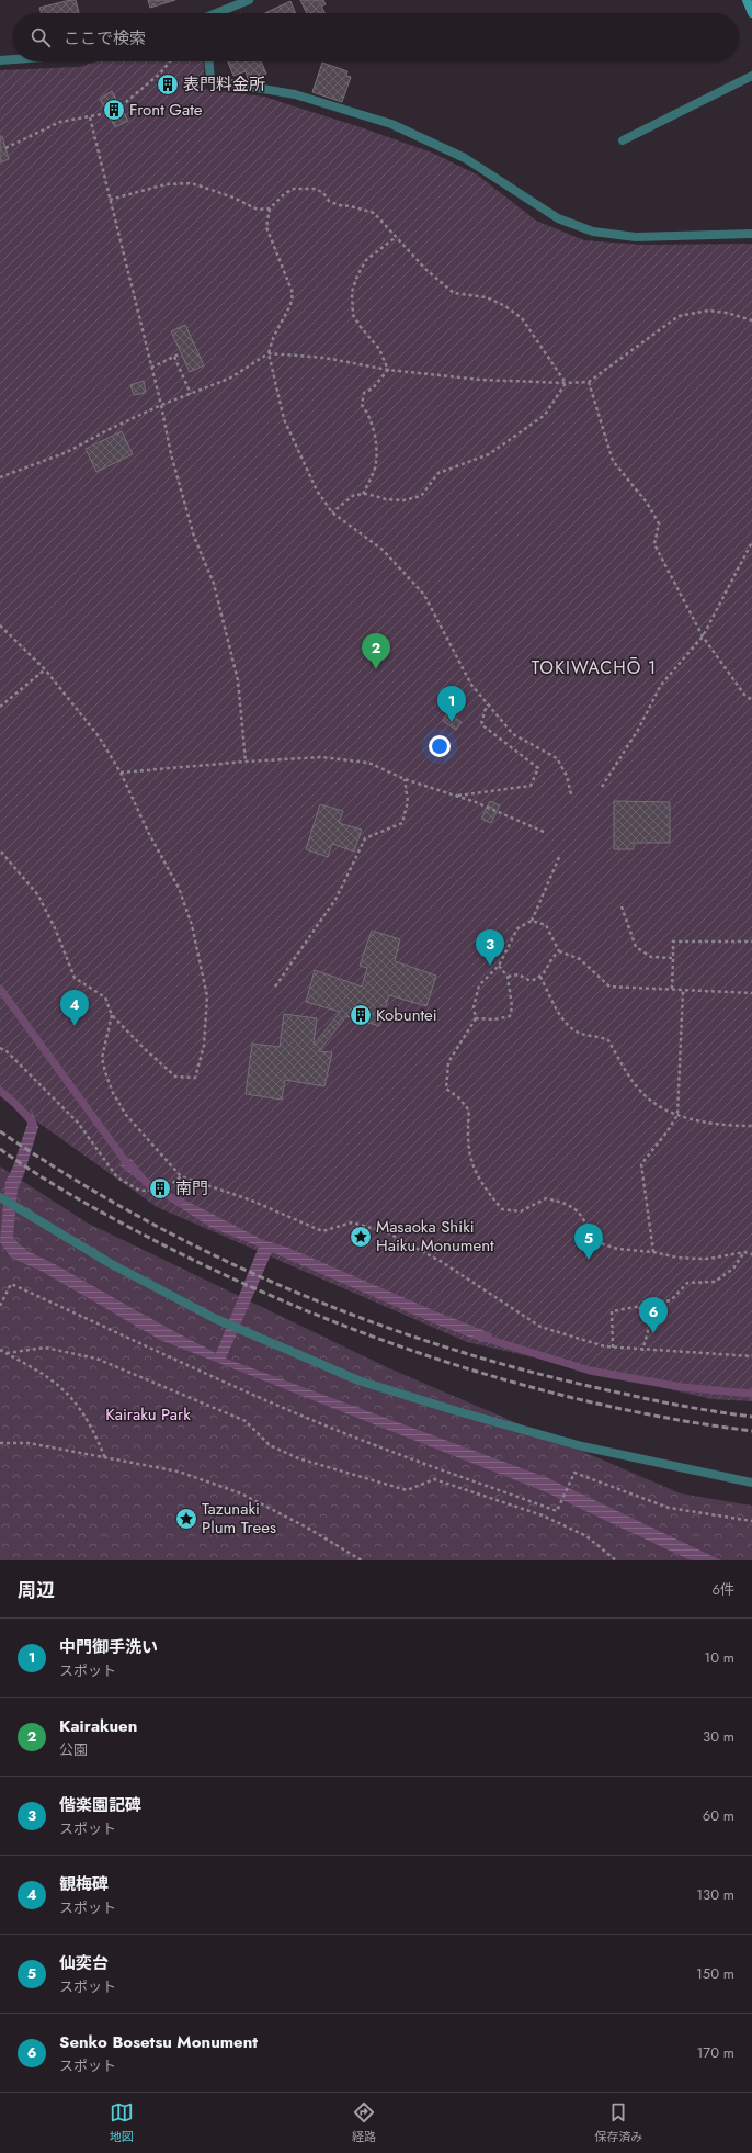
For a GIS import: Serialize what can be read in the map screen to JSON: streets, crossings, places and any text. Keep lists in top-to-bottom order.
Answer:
{
  "districts": ["TOKIWACHŌ 1"],
  "parks": ["Kairaku Park"],
  "places": {
    "building": [
      "表門料金所",
      "Front Gate",
      "Kobuntei",
      "南門"
    ],
    "place": ["Masaoka Shiki Haiku Monument", "Tazunaki Plum Trees"]
  },
  "page": {
    "search": "ここで検索",
    "pins": [
      "2",
      "1",
      "3",
      "4",
      "5",
      "6"
    ],
    "heading": ["周辺", "6件"],
    "list": [
      {
        "mark": "1",
        "name": "中門御手洗い",
        "note": "スポット",
        "value": "10 m"
      },
      {
        "mark": "2",
        "name": "Kairakuen",
        "note": "公園",
        "value": "30 m"
      },
      {
        "mark": "3",
        "name": "偕楽園記碑",
        "note": "スポット",
        "value": "60 m"
      },
      {
        "mark": "4",
        "name": "観梅碑",
        "note": "スポット",
        "value": "130 m"
      },
      {
        "mark": "5",
        "name": "仙奕台",
        "note": "スポット",
        "value": "150 m"
      },
      {
        "mark": "6",
        "name": "Senko Bosetsu Monument",
        "note": "スポット",
        "value": "170 m"
      }
    ],
    "nav": ["地図", "経路", "保存済み"]
  }
}
